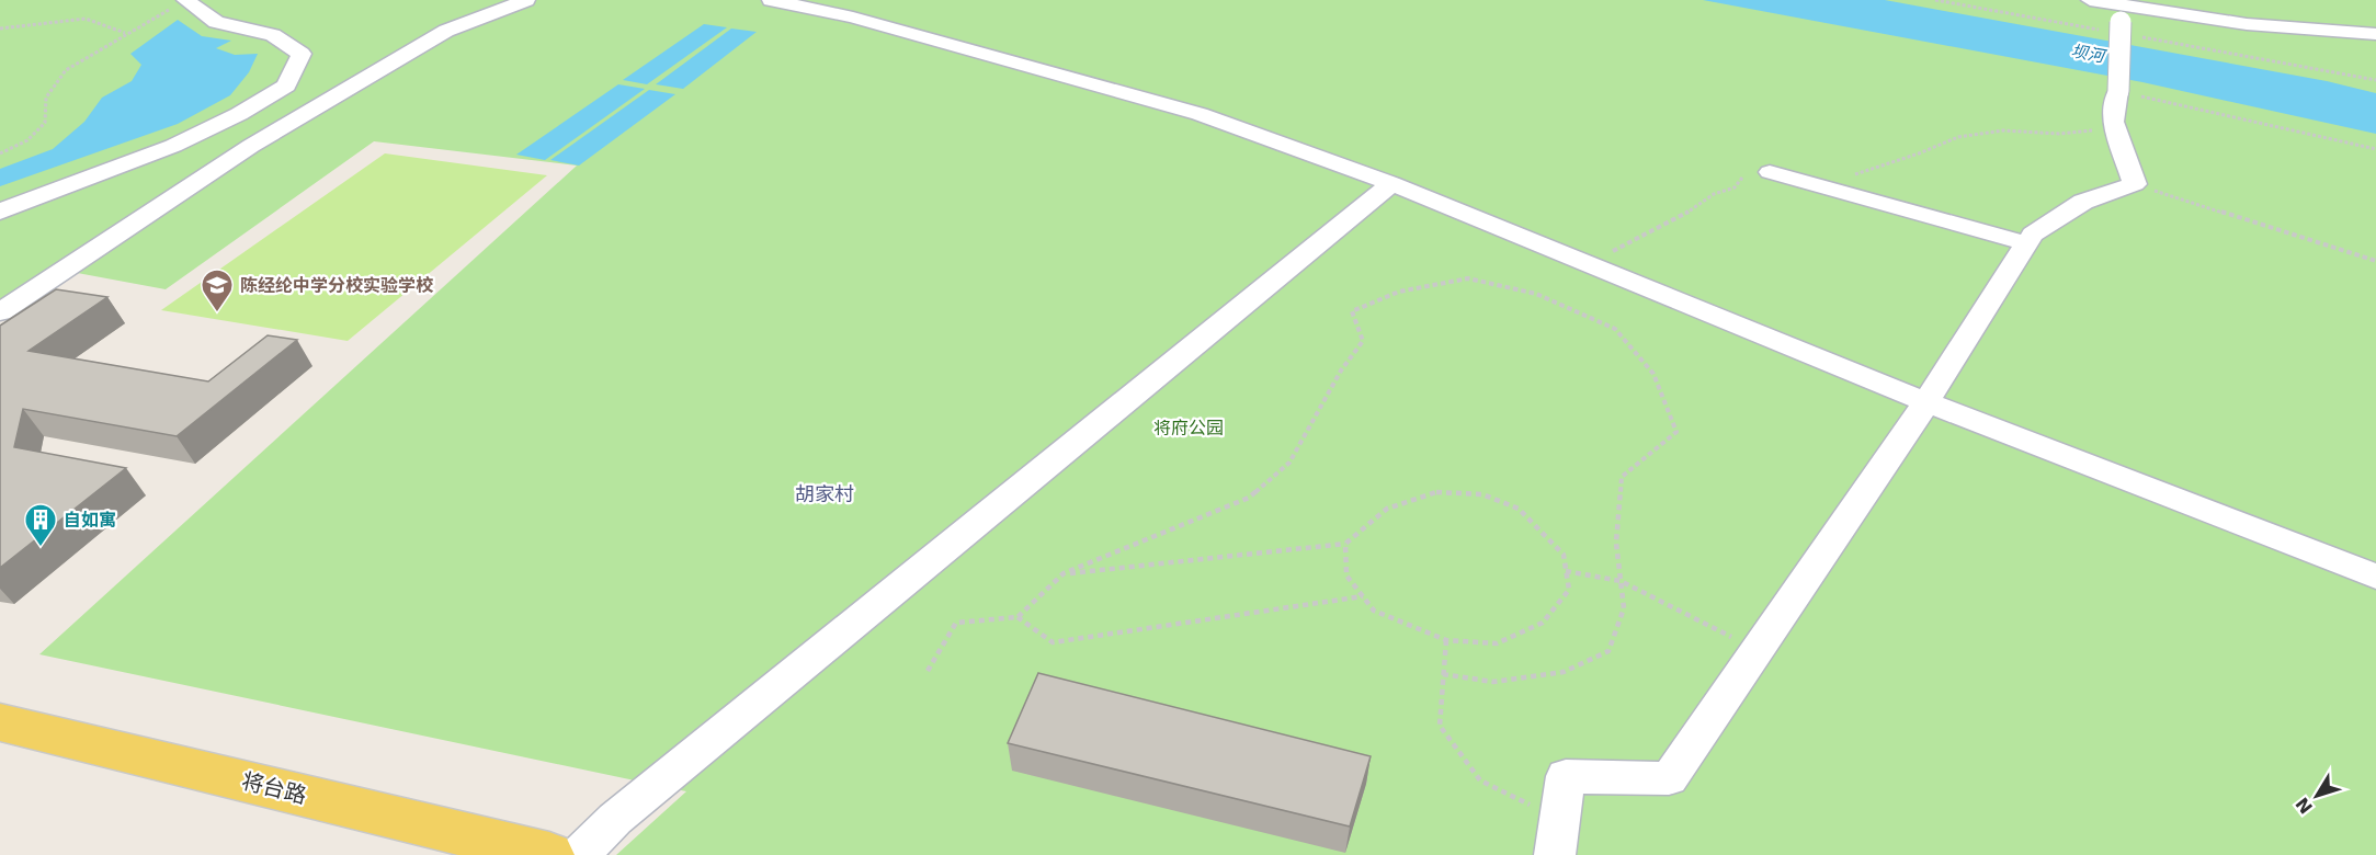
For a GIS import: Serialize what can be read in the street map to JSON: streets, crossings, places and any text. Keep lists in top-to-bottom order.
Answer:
{
  "streets": {
    "main road": ["将台路"]
  },
  "districts": ["胡家村"],
  "water": ["坝河"],
  "parks": ["将府公园"],
  "places": {
    "school or university": ["陈经纶中学分校实验学校"],
    "building": ["自如寓"]
  },
  "north": "bottom left"
}
